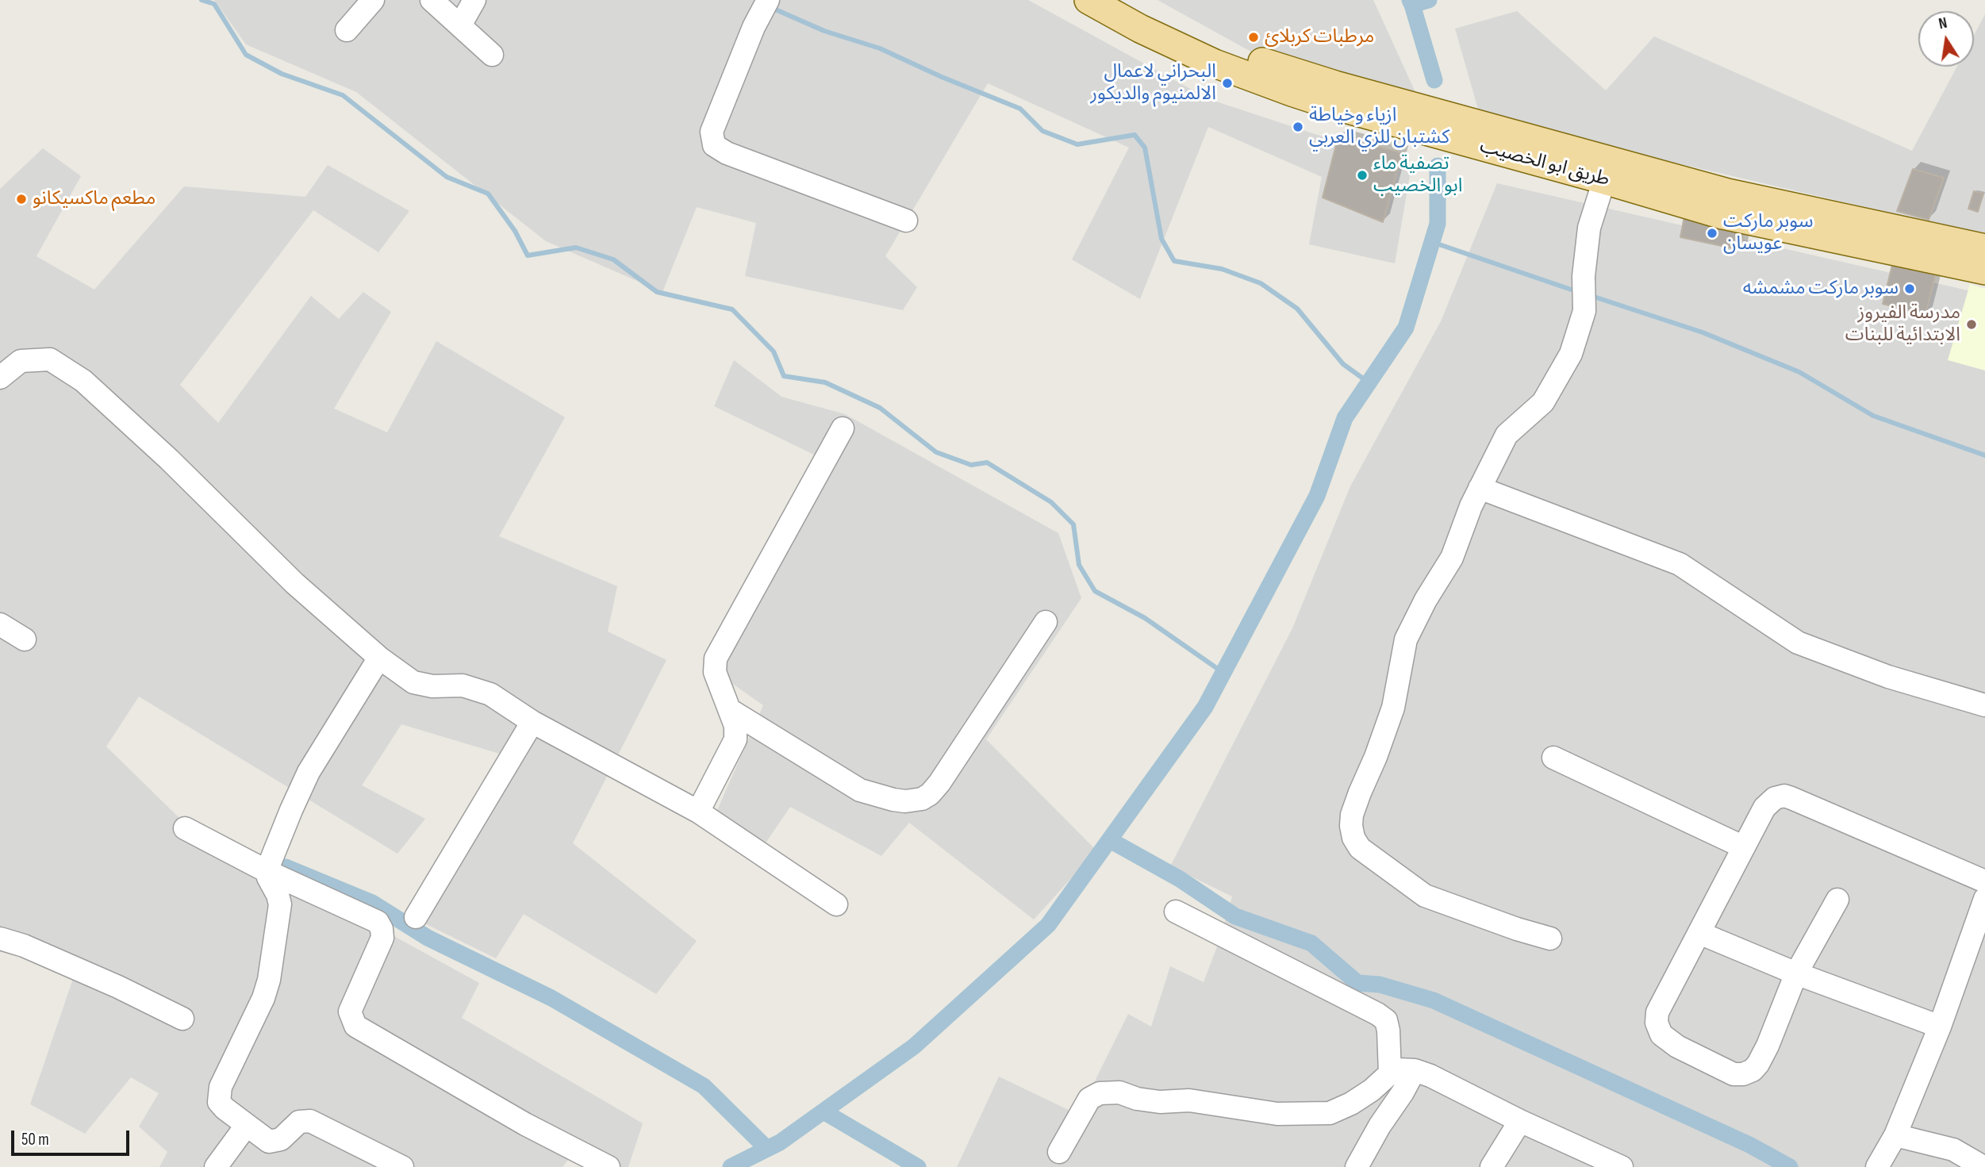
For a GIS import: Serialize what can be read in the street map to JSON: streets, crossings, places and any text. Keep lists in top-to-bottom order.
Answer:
{
  "streets": {
    "main road": ["طريق ابو الخصيب"]
  },
  "places": [
    "مرطبات كربلائ",
    "البحراني لاعمال الالمنيوم والديكور",
    "ازياء وخياطة كشتبان للزي العربي",
    "تصفية ماء ابو الخصيب",
    "مطعم ماكسيكانو",
    "سوبر ماركت عويسان",
    "سوبر ماركت مشمشه",
    "مدرسة الفيروز الابتدائية للبنات"
  ],
  "scale_bar": "50 m",
  "north": "top"
}
